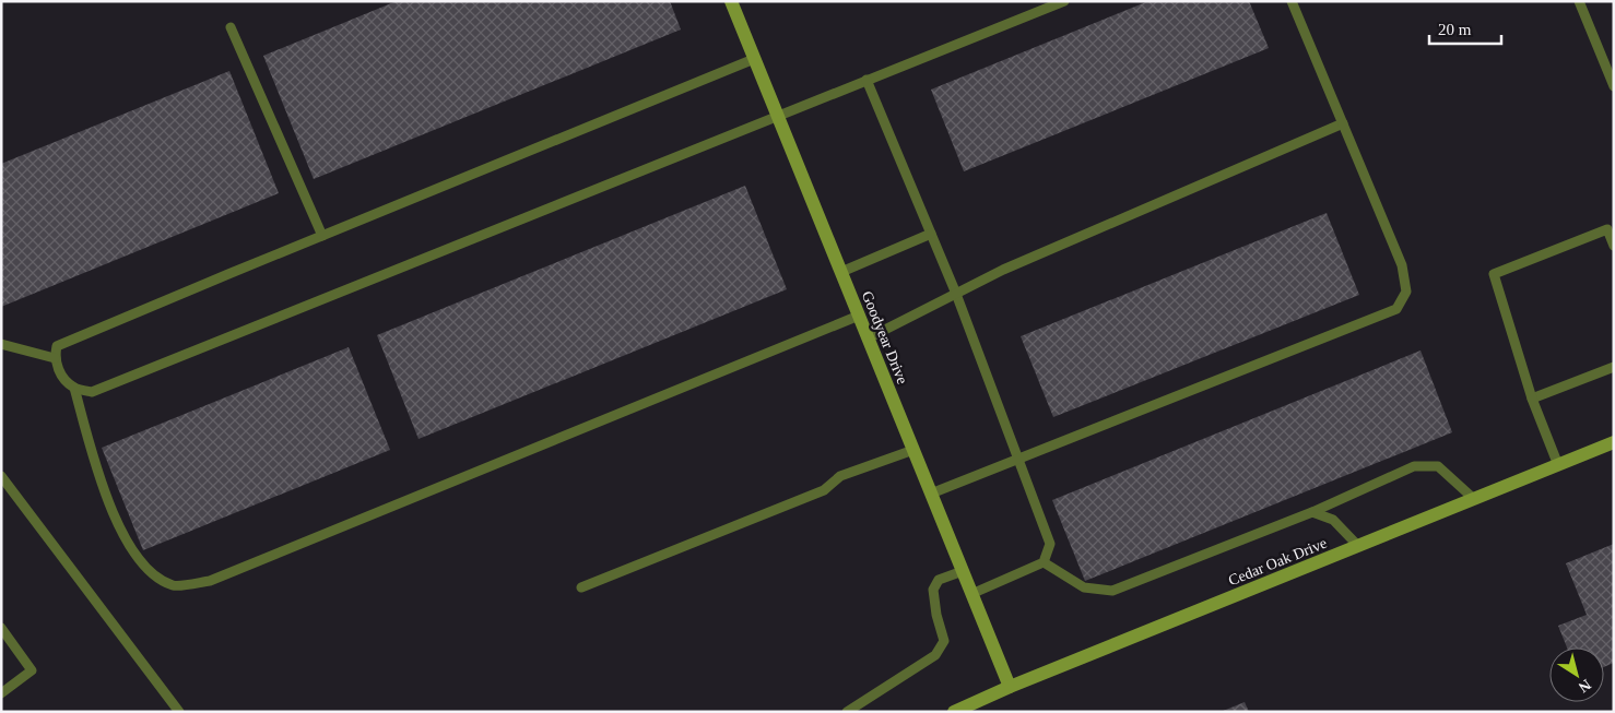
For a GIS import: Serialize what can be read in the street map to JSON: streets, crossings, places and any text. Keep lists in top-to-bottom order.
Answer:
{
  "streets": {
    "street": ["Goodyear Drive", "Cedar Oak Drive"]
  },
  "crossings": [
    ["Goodyear Drive", "Cedar Oak Drive"]
  ],
  "scale_bar": "20 m",
  "north": "bottom right"
}
